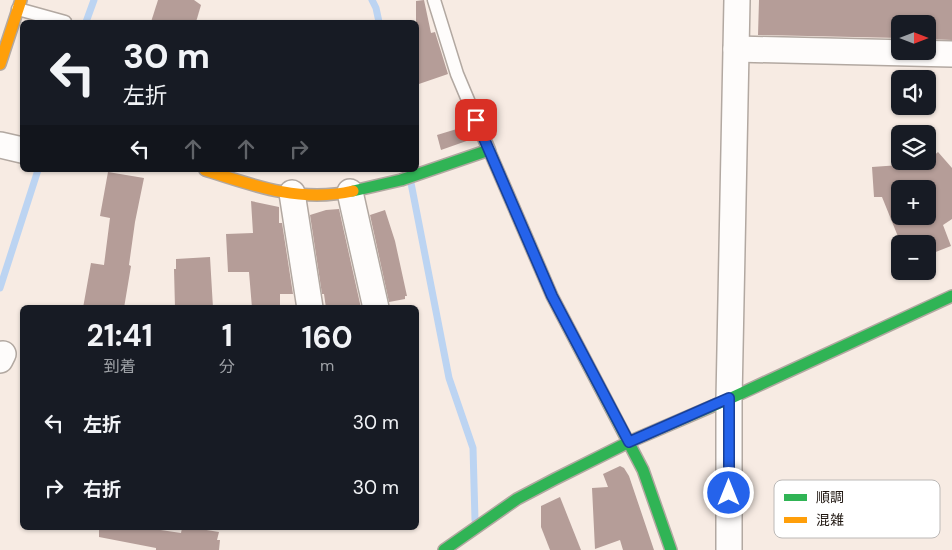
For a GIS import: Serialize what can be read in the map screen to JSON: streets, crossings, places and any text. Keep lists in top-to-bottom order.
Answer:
{
  "legend": ["順調", "混雑"],
  "north": "right",
  "page": {
    "map_buttons": ["+", "−"],
    "turn": ["30 m", "左折"],
    "eta": [
      "21:41",
      "到着",
      "1",
      "分",
      "160",
      "m"
    ],
    "list": [
      {
        "name": "左折",
        "value": "30 m"
      },
      {
        "name": "右折",
        "value": "30 m"
      }
    ]
  }
}
